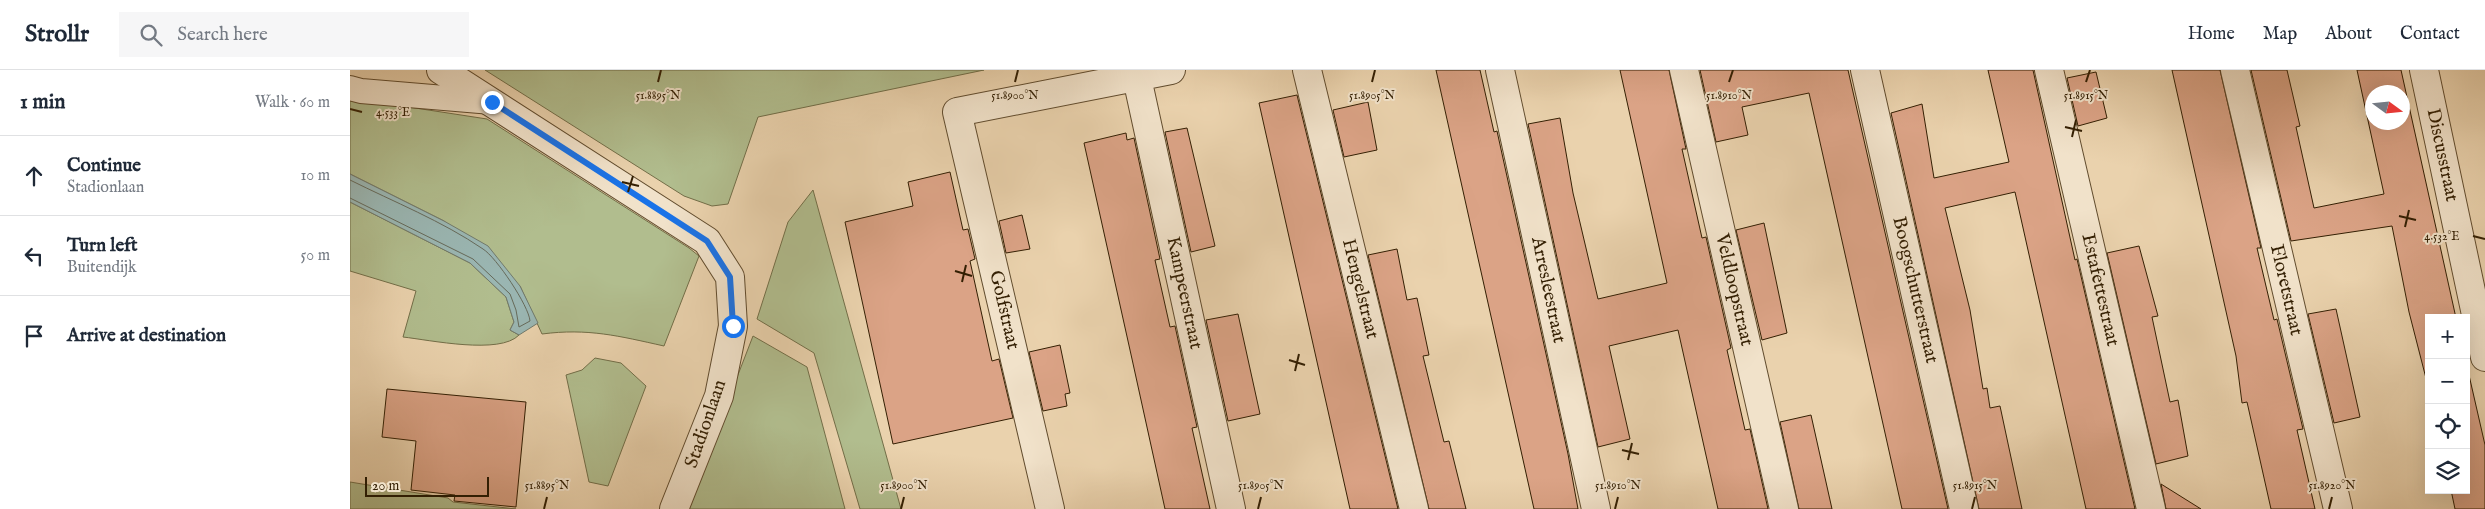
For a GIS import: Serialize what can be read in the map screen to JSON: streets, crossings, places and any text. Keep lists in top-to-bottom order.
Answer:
{
  "streets": {
    "street": [
      "Discusstraat",
      "Hengelstraat",
      "Arresleestraat",
      "Veldloopstraat",
      "Boogschutterstraat",
      "Estafettestraat",
      "Floretstraat",
      "Kampeerstraat",
      "Golfstraat",
      "Stadionlaan"
    ]
  },
  "crossings": [
    ["Kampeerstraat", "Golfstraat"]
  ],
  "scale_bar": "20 m",
  "north": "right",
  "page": {
    "header": "Strollr",
    "search": "Search here",
    "nav": [
      "Home",
      "Map",
      "About",
      "Contact"
    ],
    "heading": ["1 min", "Walk · 60 m"],
    "list": [
      ["Continue", "Stadionlaan", "10 m"],
      ["Turn left", "Buitendijk", "50 m"],
      "Arrive at destination"
    ],
    "map_buttons": ["+", "−"],
    "scale": "20 m"
  },
  "coordinates": [
    "51.8895°N",
    "51.8900°N",
    "51.8905°N",
    "51.8910°N",
    "51.8915°N",
    "4.533°E",
    "4.532°E",
    "51.8920°N"
  ]
}
